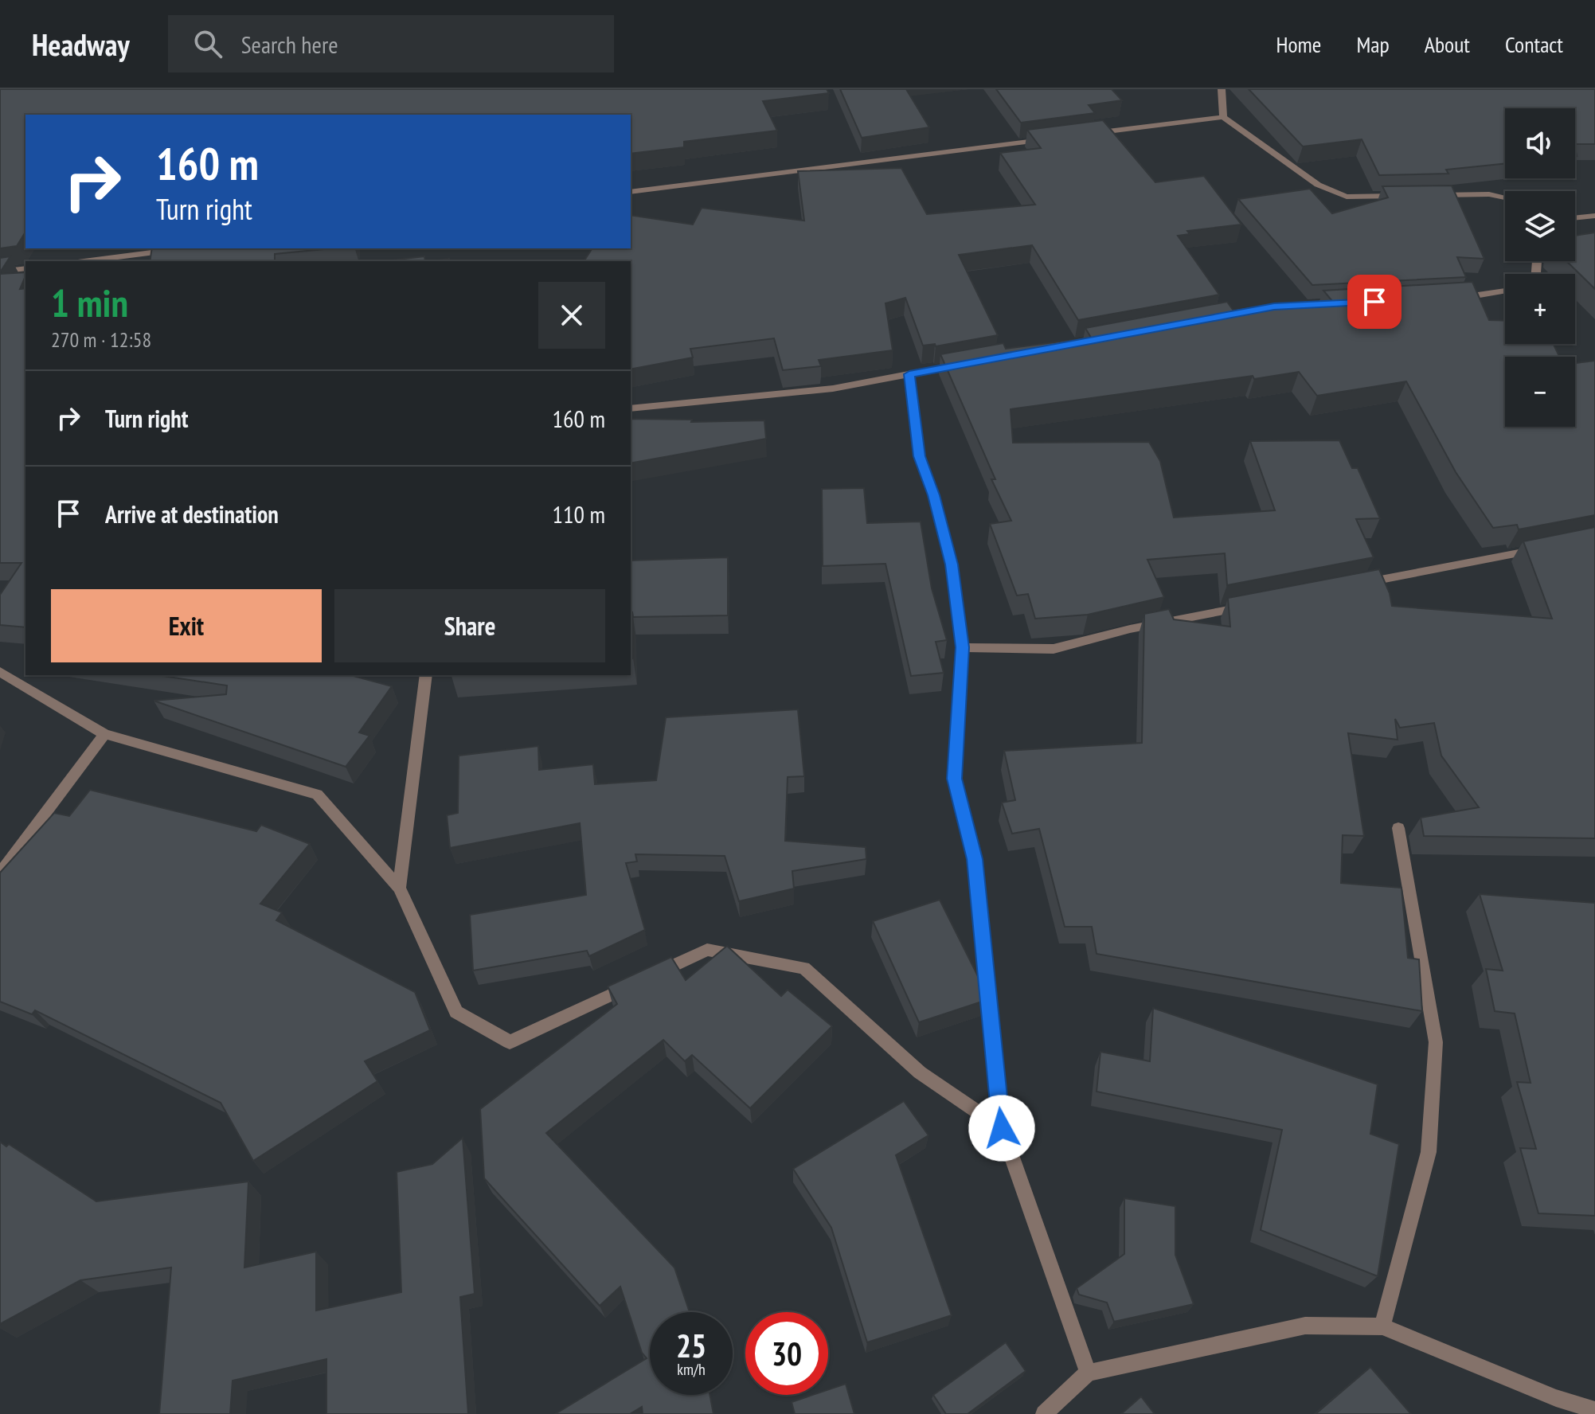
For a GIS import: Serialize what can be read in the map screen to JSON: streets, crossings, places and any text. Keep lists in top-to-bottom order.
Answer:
{
  "page": {
    "header": "Headway",
    "search": "Search here",
    "nav": [
      "Home",
      "Map",
      "About",
      "Contact"
    ],
    "map_buttons": ["+", "−"],
    "turn": ["160 m", "Turn right"],
    "heading": ["1 min", "270 m · 12:58"],
    "list": [
      {
        "name": "Turn right",
        "value": "160 m"
      },
      {
        "name": "Arrive at destination",
        "value": "110 m"
      }
    ],
    "buttons": ["Exit", "Share"],
    "speed": "25 km/h",
    "limit": "30"
  }
}
